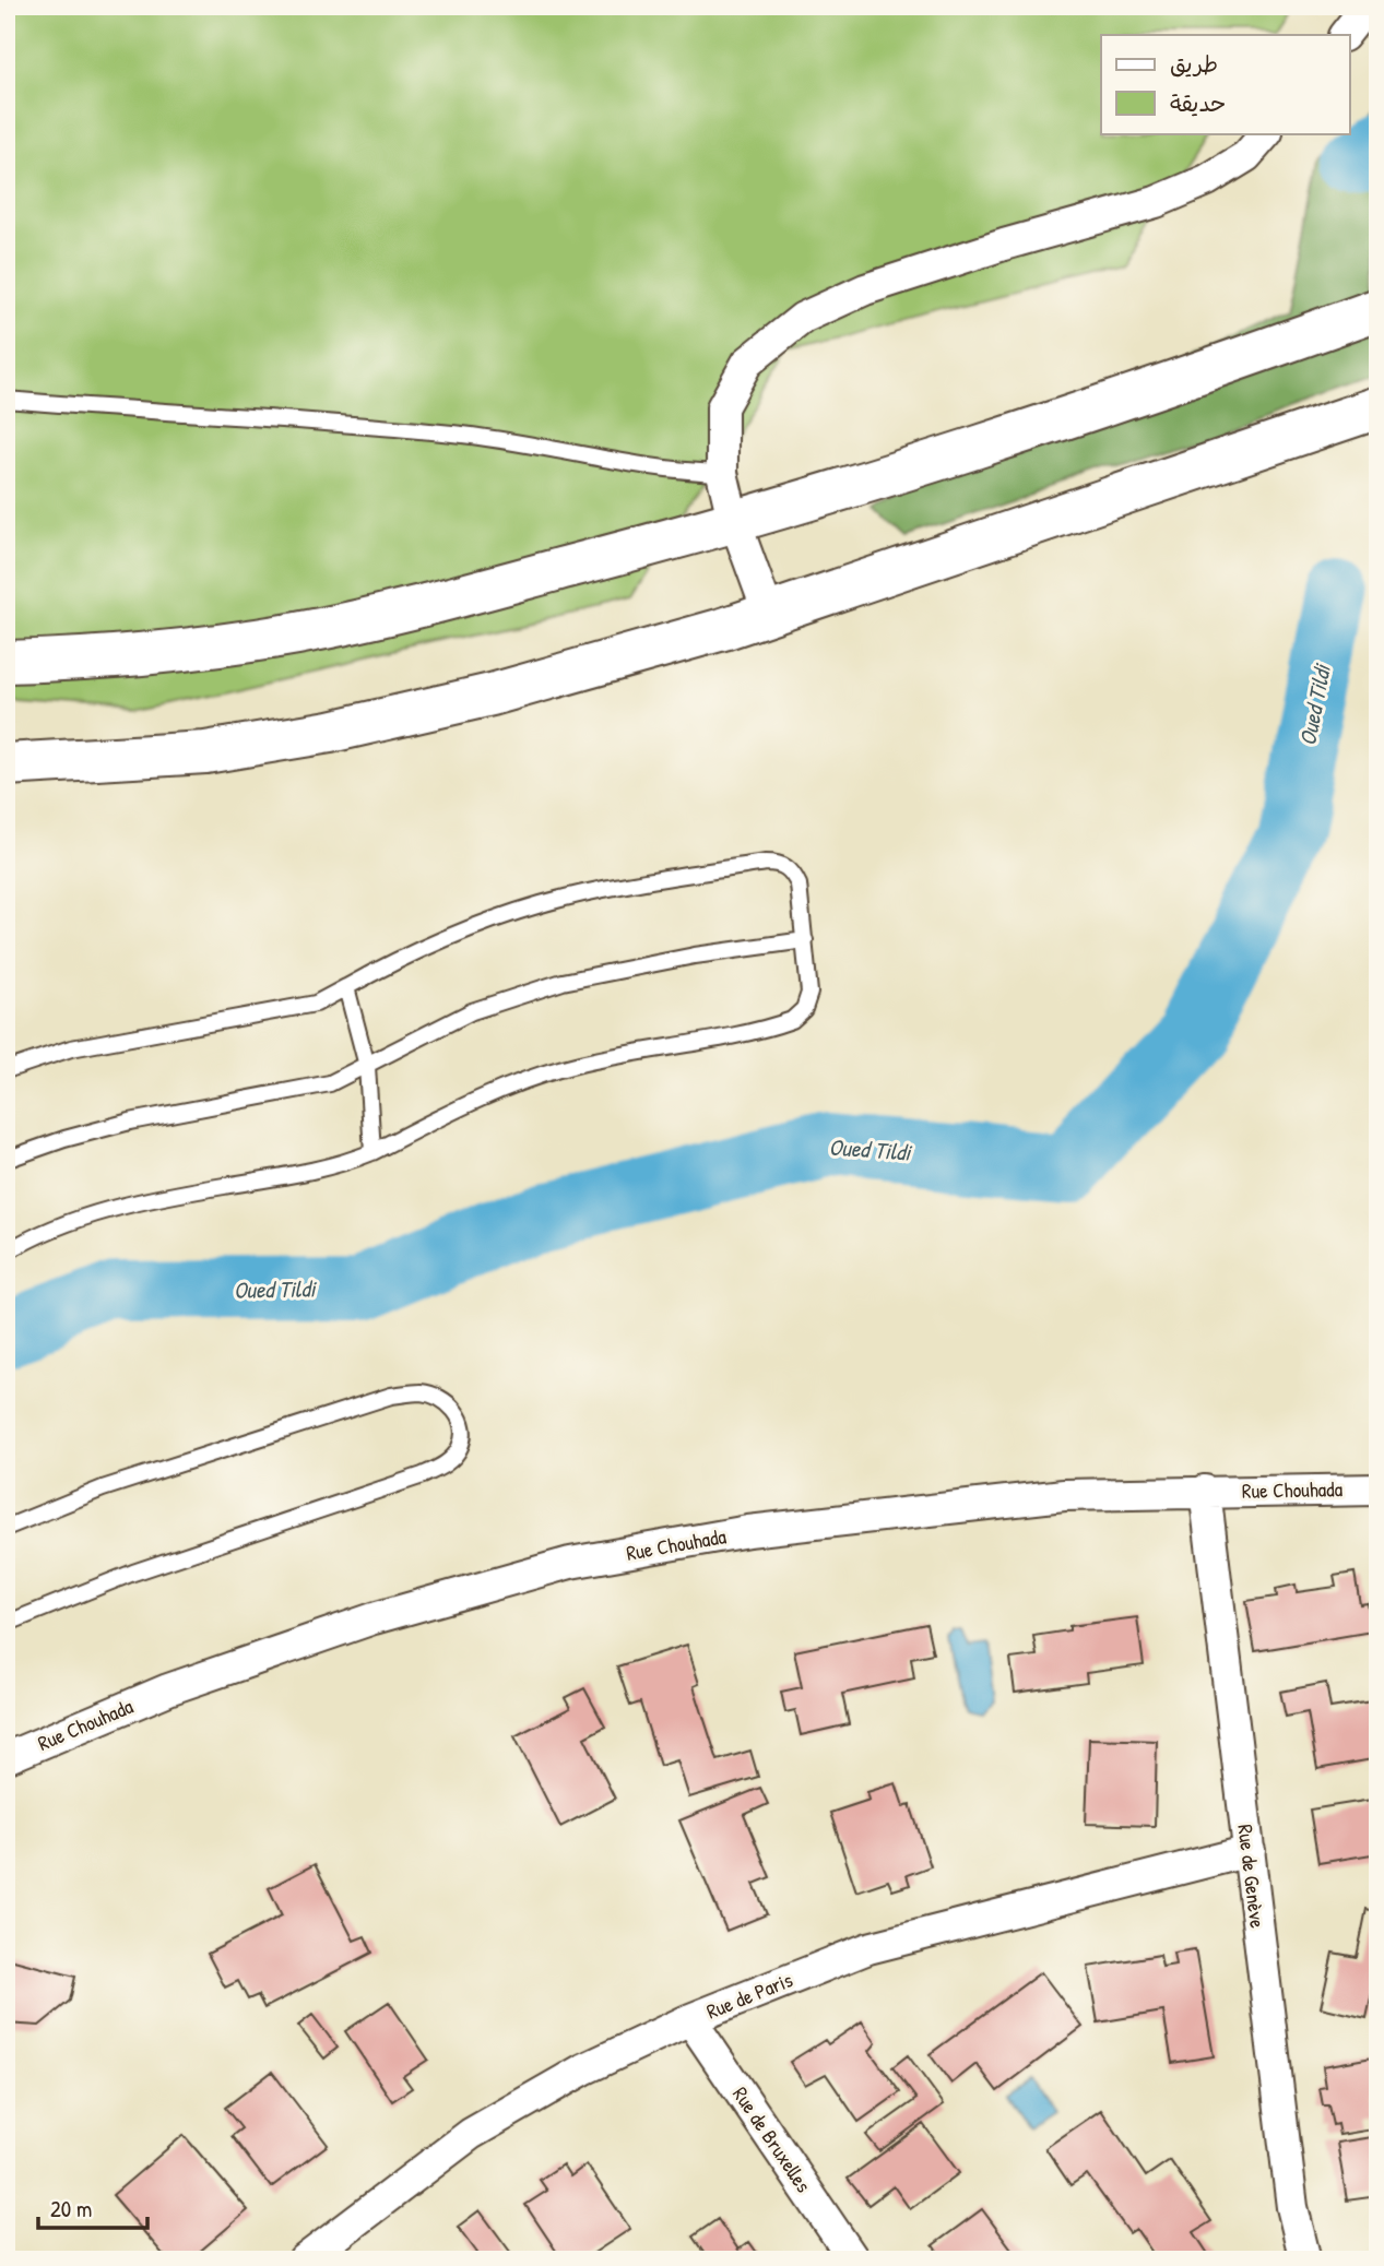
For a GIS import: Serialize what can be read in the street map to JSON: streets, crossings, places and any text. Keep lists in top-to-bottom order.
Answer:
{
  "streets": {
    "street": [
      "Rue Chouhada",
      "Rue de Genève",
      "Rue de Paris",
      "Rue de Bruxelles"
    ]
  },
  "crossings": [
    ["Rue Chouhada", "Rue de Genève"],
    ["Rue de Genève", "Rue de Paris"],
    ["Rue de Paris", "Rue de Bruxelles"]
  ],
  "water": ["Oued Tildi"],
  "legend": ["طريق", "حديقة"],
  "scale_bar": "20 m"
}
